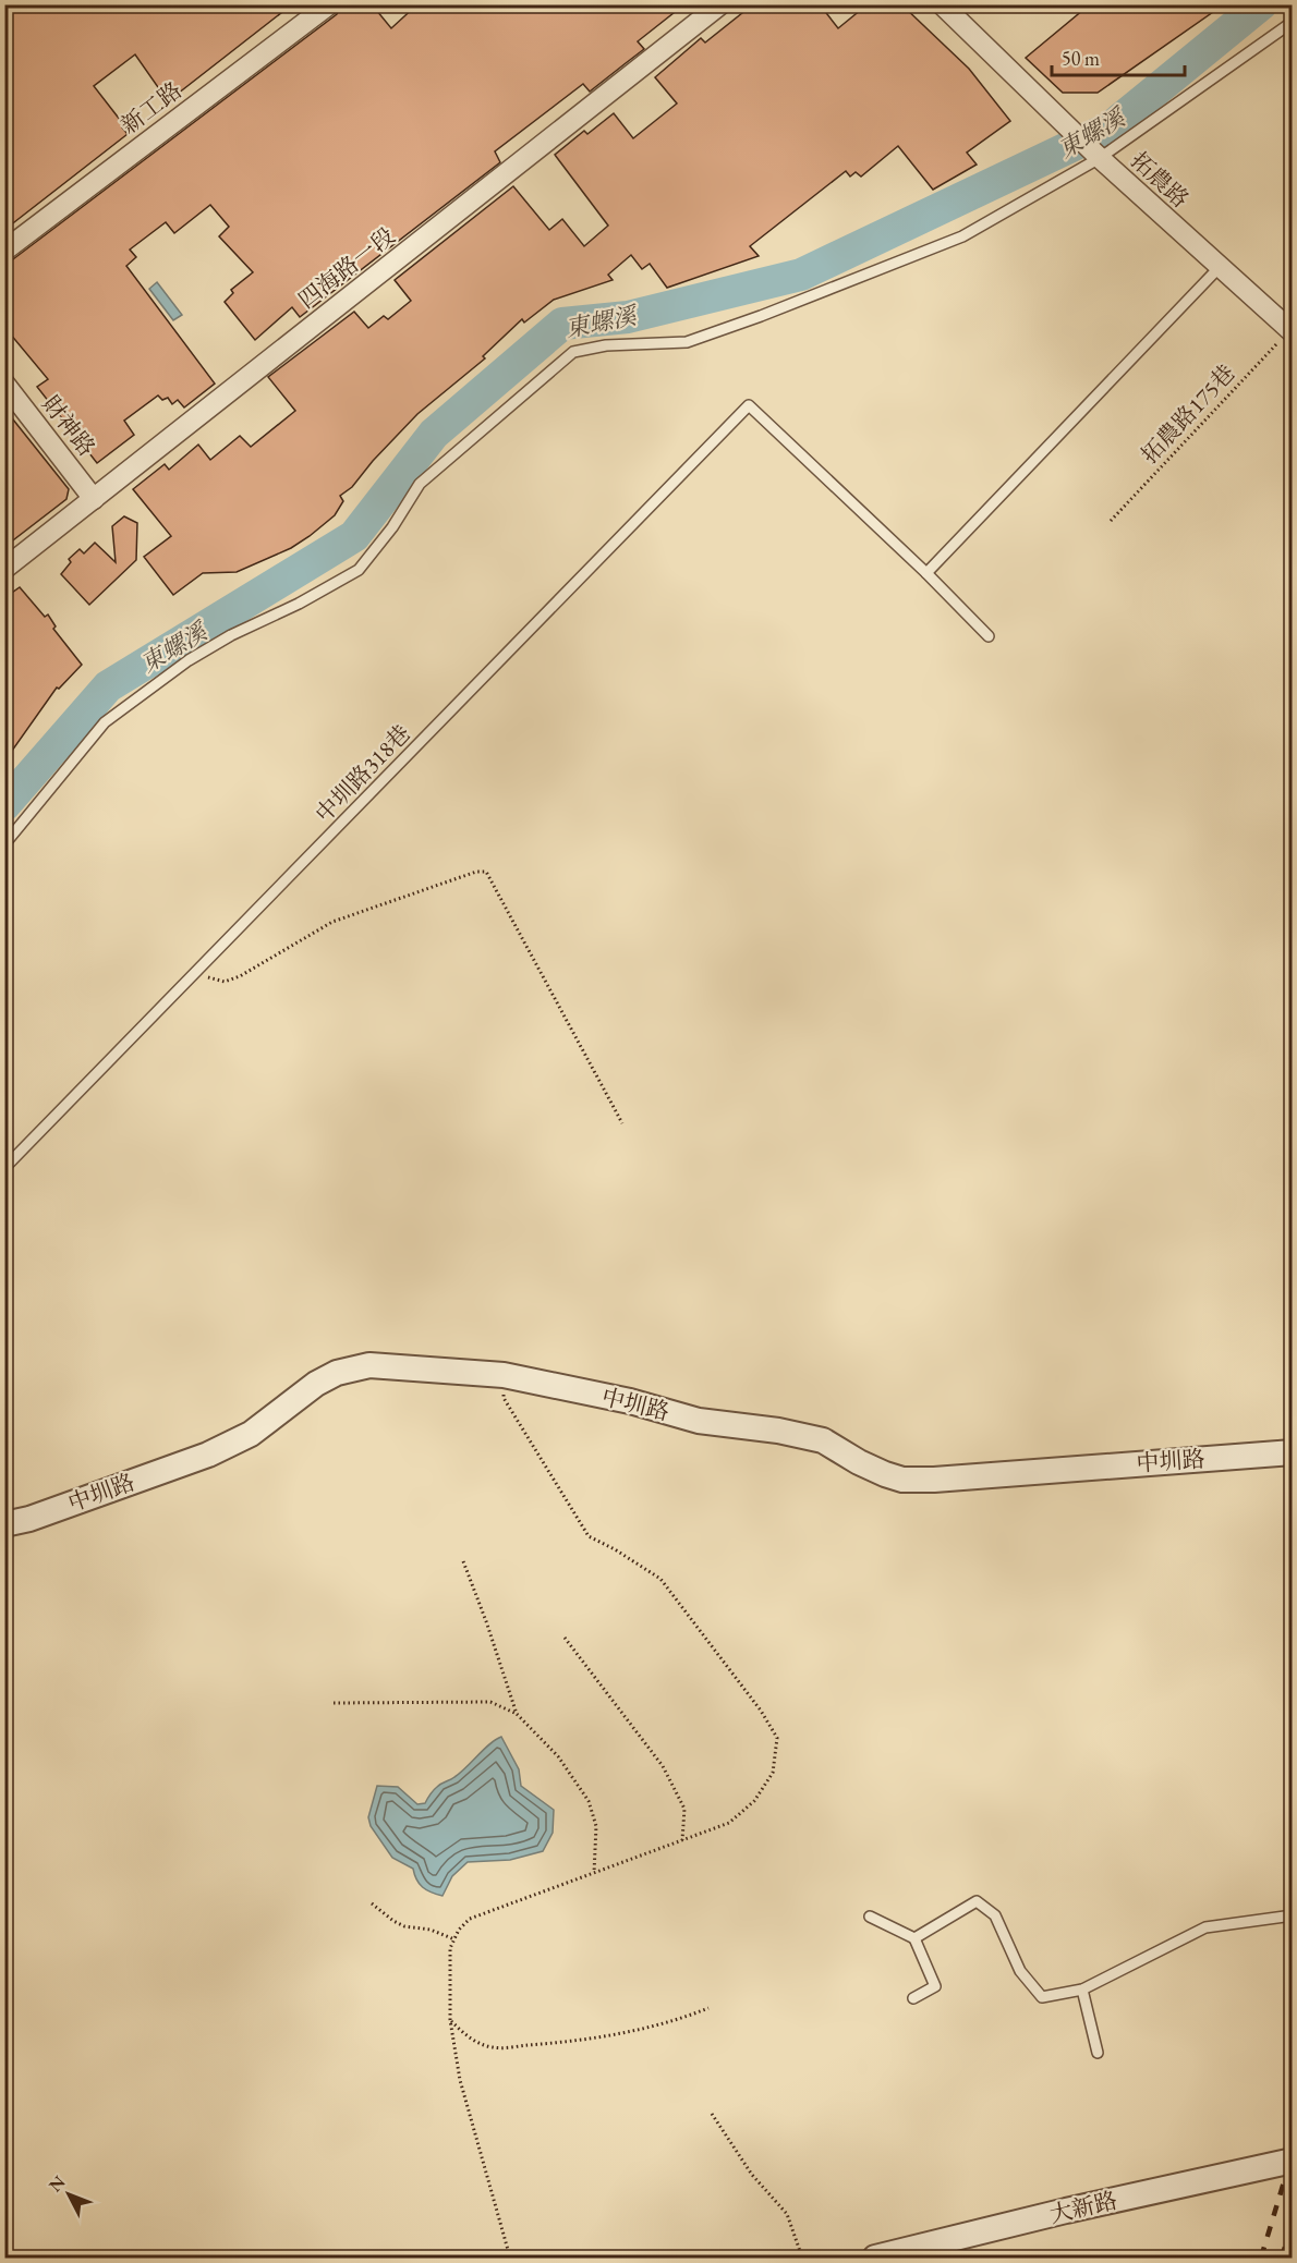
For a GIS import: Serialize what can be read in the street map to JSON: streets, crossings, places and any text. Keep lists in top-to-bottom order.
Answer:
{
  "streets": {
    "street": [
      "新工路",
      "拓農路",
      "四海路一段",
      "財神路",
      "中圳路",
      "大新路"
    ],
    "lane": ["中圳路318巷"],
    "path": ["拓農路175巷"]
  },
  "crossings": [
    ["拓農路", "拓農路175巷"],
    ["四海路一段", "財神路"]
  ],
  "water": ["東螺溪"],
  "scale_bar": "50 m",
  "north": "top left"
}
